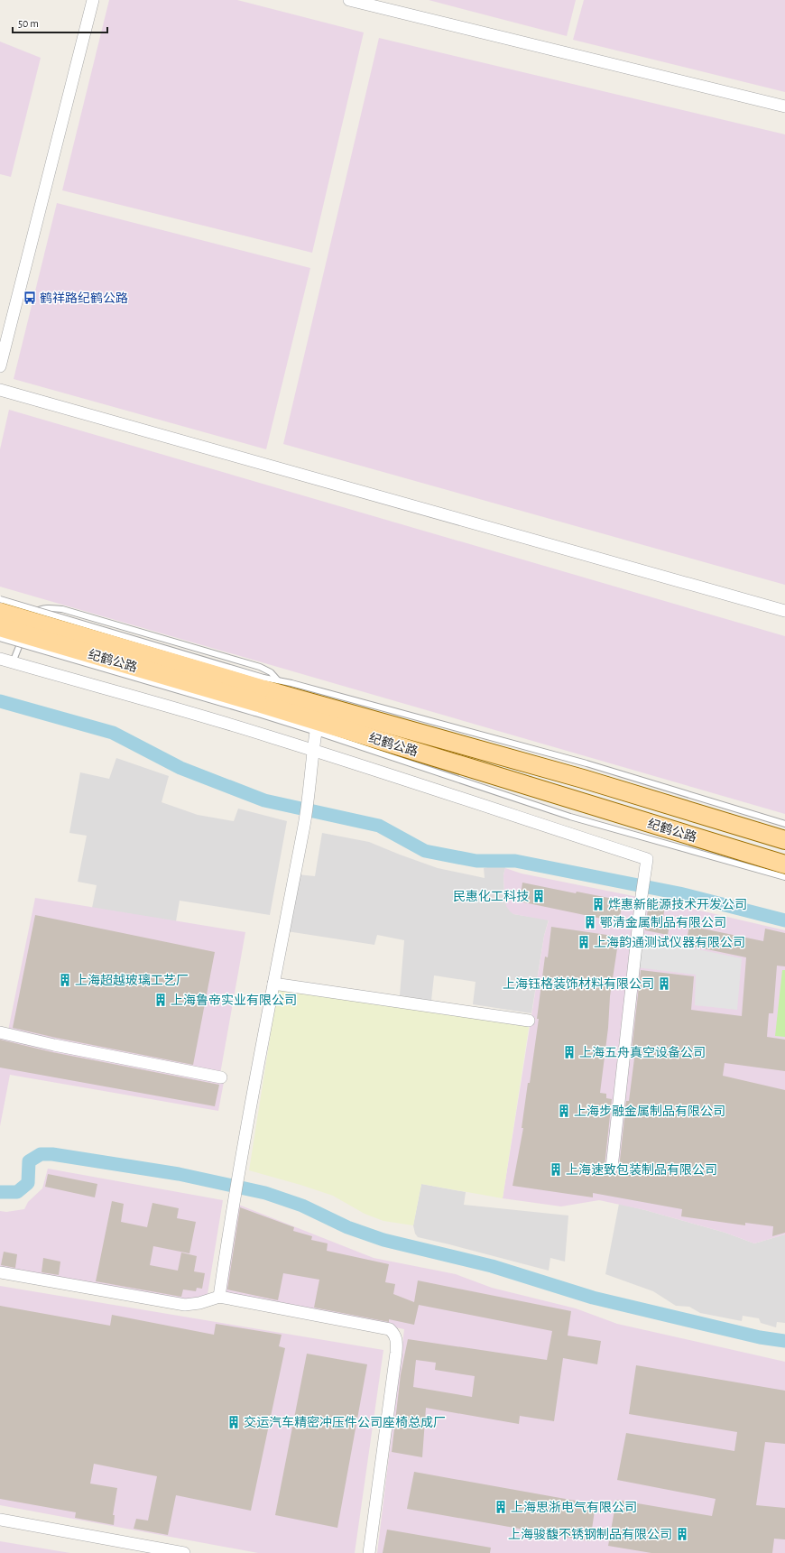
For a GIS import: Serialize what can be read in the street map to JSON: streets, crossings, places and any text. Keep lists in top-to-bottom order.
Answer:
{
  "streets": {
    "main road": ["纪鹤公路"]
  },
  "places": {
    "bus stop": ["鹤祥路纪鹤公路"],
    "building": [
      "民惠化工科技",
      "烨惠新能源技术开发公司",
      "鄂清金属制品有限公司",
      "上海韵通测试仪器有限公司",
      "上海超越玻璃工艺厂",
      "上海钰格装饰材料有限公司",
      "上海鲁帝实业有限公司",
      "上海五舟真空设备公司",
      "上海步融金属制品有限公司",
      "上海速致包装制品有限公司",
      "交运汽车精密冲压件公司座椅总成厂",
      "上海思浙电气有限公司",
      "上海骏馥不锈钢制品有限公司"
    ]
  },
  "scale_bar": "50 m"
}
